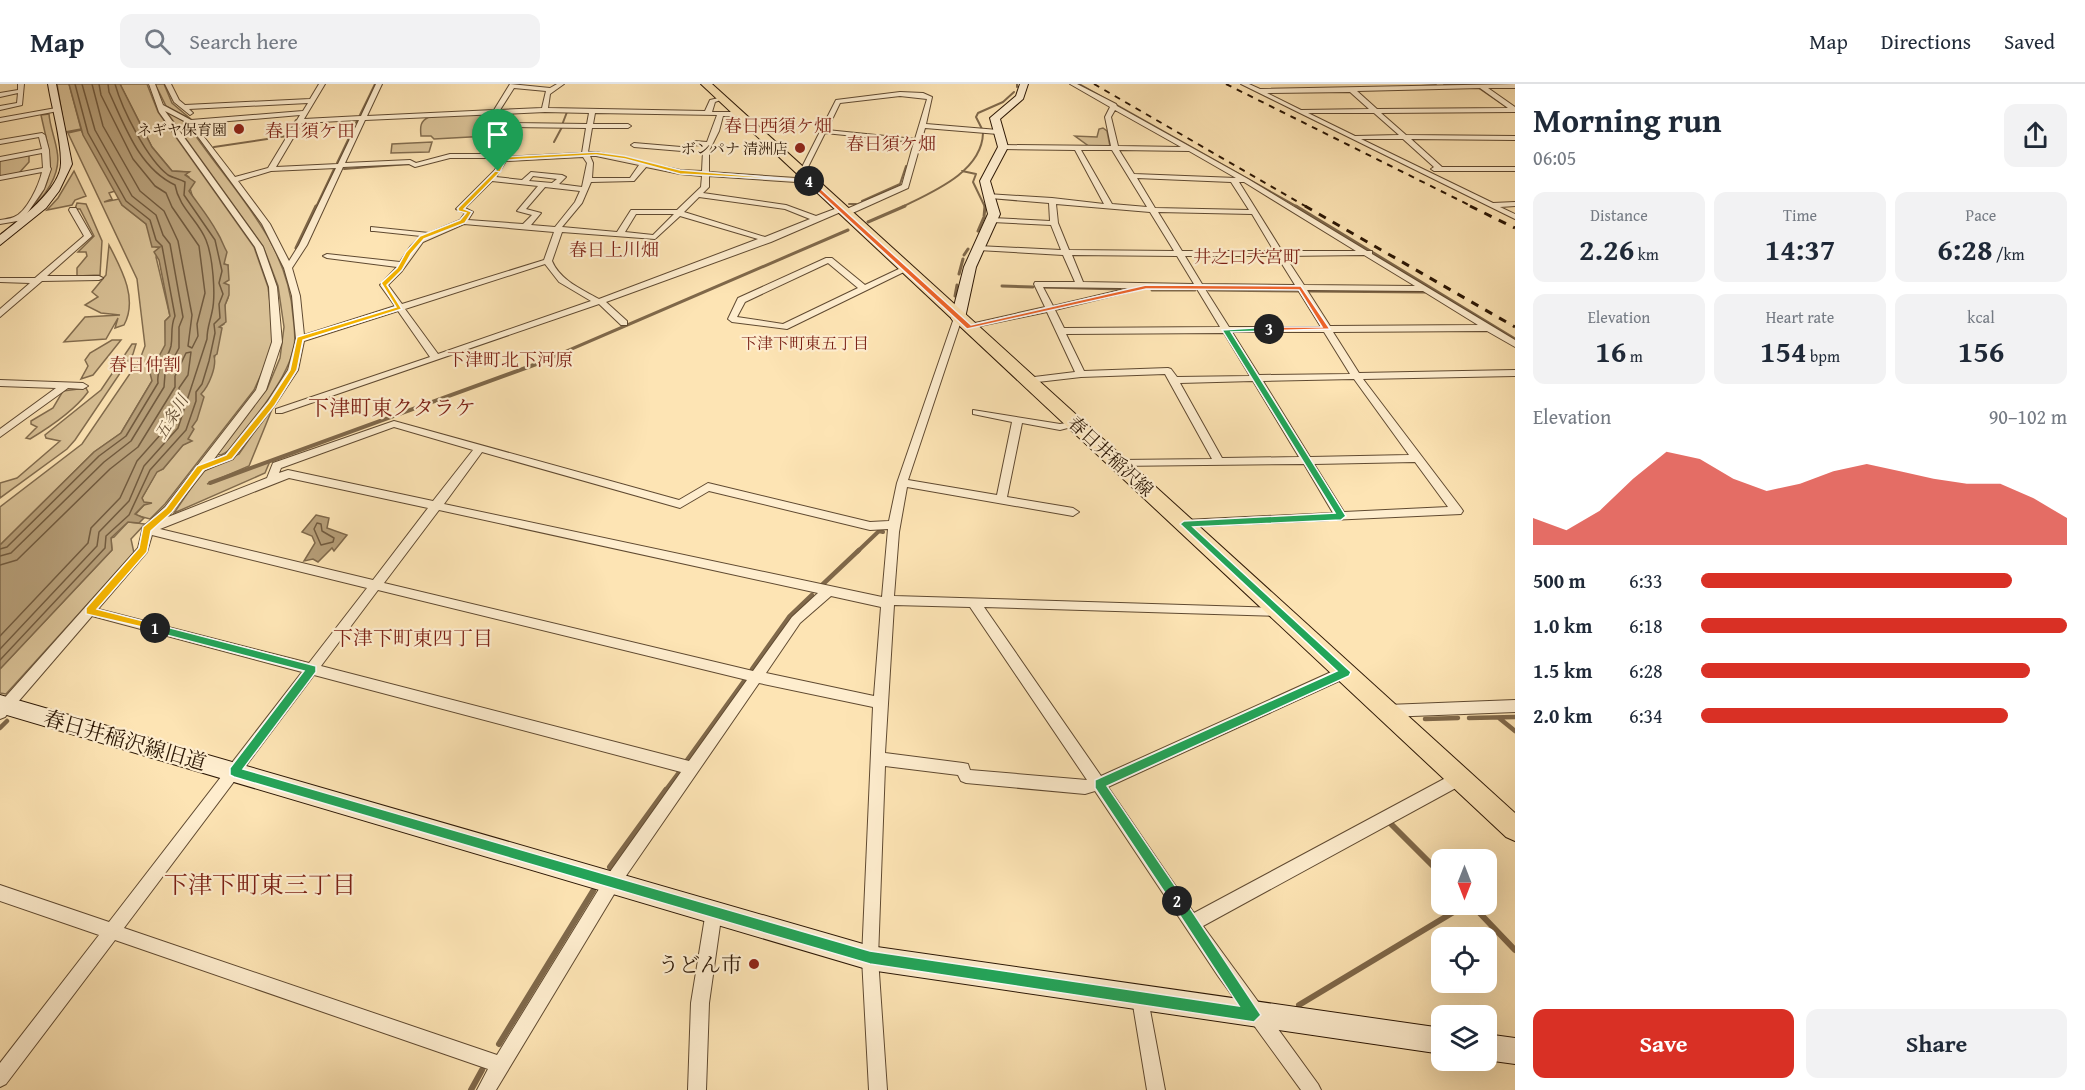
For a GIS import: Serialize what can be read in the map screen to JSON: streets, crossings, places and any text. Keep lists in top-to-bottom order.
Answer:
{
  "streets": {
    "main road": ["春日井稲沢線", "春日井稲沢線旧道"]
  },
  "districts": [
    "春日西須ケ畑",
    "春日須ケ田",
    "春日須ケ畑",
    "春日上川畑",
    "井之口大宮町",
    "下津下町東五丁目",
    "下津町北下河原",
    "春日仲割",
    "下津町東クタラケ",
    "下津下町東四丁目",
    "下津下町東三丁目"
  ],
  "water": ["五条川"],
  "places": ["ネギヤ保育園", "ボンパナ 清洲店", "うどん市"],
  "north": "bottom",
  "page": {
    "header": "Map",
    "search": "Search here",
    "nav": ["Map", "Directions", "Saved"],
    "heading": ["Morning run", "06:05"],
    "pins": [
      "4",
      "3",
      "1",
      "2"
    ],
    "stats": [
      ["Distance", "2.26 km"],
      ["Time", "14:37"],
      ["Pace", "6:28 /km"],
      ["Elevation", "16 m"],
      ["Heart rate", "154 bpm"],
      ["kcal", "156"]
    ],
    "chart": ["Elevation", "90–102 m"],
    "list": [
      {
        "name": "500 m",
        "note": "6:33"
      },
      {
        "name": "1.0 km",
        "note": "6:18"
      },
      {
        "name": "1.5 km",
        "note": "6:28"
      },
      {
        "name": "2.0 km",
        "note": "6:34"
      }
    ],
    "buttons": ["Save", "Share"]
  }
}
